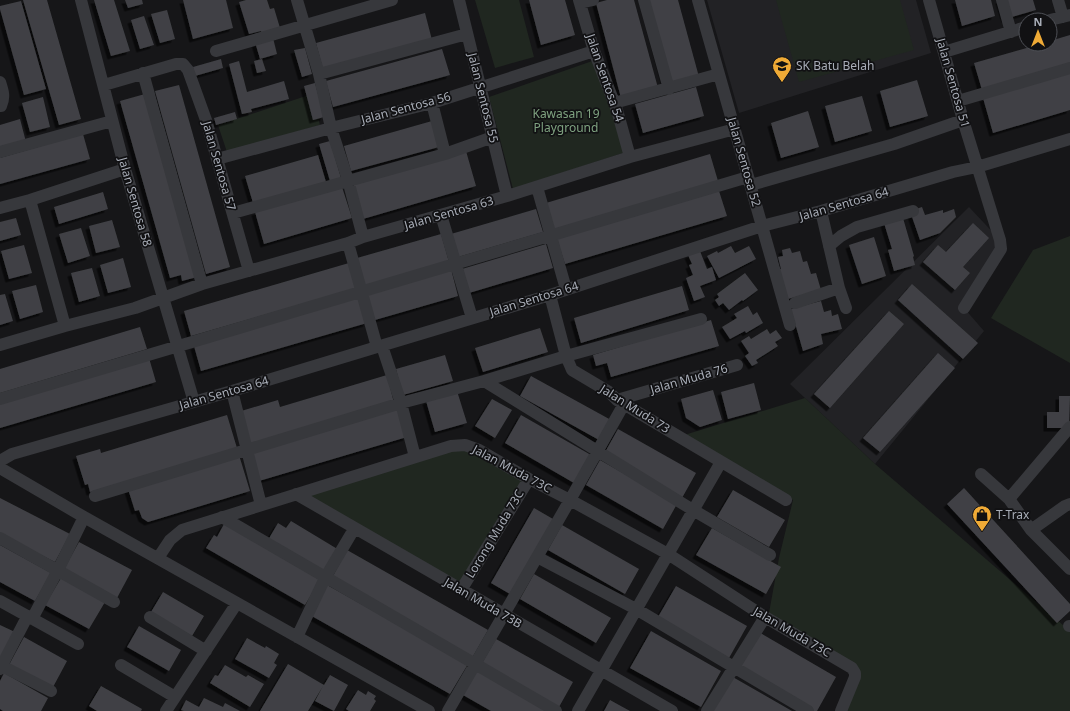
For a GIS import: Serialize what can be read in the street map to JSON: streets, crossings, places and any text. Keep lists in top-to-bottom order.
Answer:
{
  "streets": {
    "street": [
      "Jalan Sentosa 54",
      "Jalan Sentosa 51",
      "Jalan Sentosa 55",
      "Jalan Sentosa 56",
      "Jalan Sentosa 52",
      "Jalan Sentosa 57",
      "Jalan Sentosa 58",
      "Jalan Sentosa 64",
      "Jalan Sentosa 63",
      "Jalan Muda 76",
      "Jalan Muda 73",
      "Jalan Muda 73C",
      "Lorong Muda 73C",
      "Jalan Muda 73B"
    ]
  },
  "crossings": [
    ["Jalan Sentosa 54", "Jalan Sentosa 56"],
    ["Jalan Sentosa 54", "Jalan Sentosa 63"],
    ["Jalan Sentosa 51", "Jalan Sentosa 64"],
    ["Jalan Sentosa 55", "Jalan Sentosa 56"],
    ["Jalan Sentosa 55", "Jalan Sentosa 63"],
    ["Jalan Sentosa 56", "Jalan Sentosa 57"],
    ["Jalan Sentosa 52", "Jalan Sentosa 64"],
    ["Jalan Sentosa 52", "Jalan Sentosa 63"],
    ["Jalan Sentosa 57", "Jalan Sentosa 63"],
    ["Jalan Sentosa 58", "Jalan Sentosa 64"],
    ["Jalan Sentosa 58", "Jalan Sentosa 63"],
    ["Jalan Sentosa 64", "Jalan Muda 73"],
    ["Jalan Muda 76", "Jalan Muda 73"],
    ["Jalan Muda 73C", "Lorong Muda 73C"],
    ["Jalan Muda 73C", "Jalan Muda 73B"],
    ["Lorong Muda 73C", "Jalan Muda 73B"]
  ],
  "parks": ["Kawasan 19 Playground"],
  "places": {
    "school or university": ["SK Batu Belah"],
    "shop": ["T-Trax"]
  },
  "north": "top"
}
